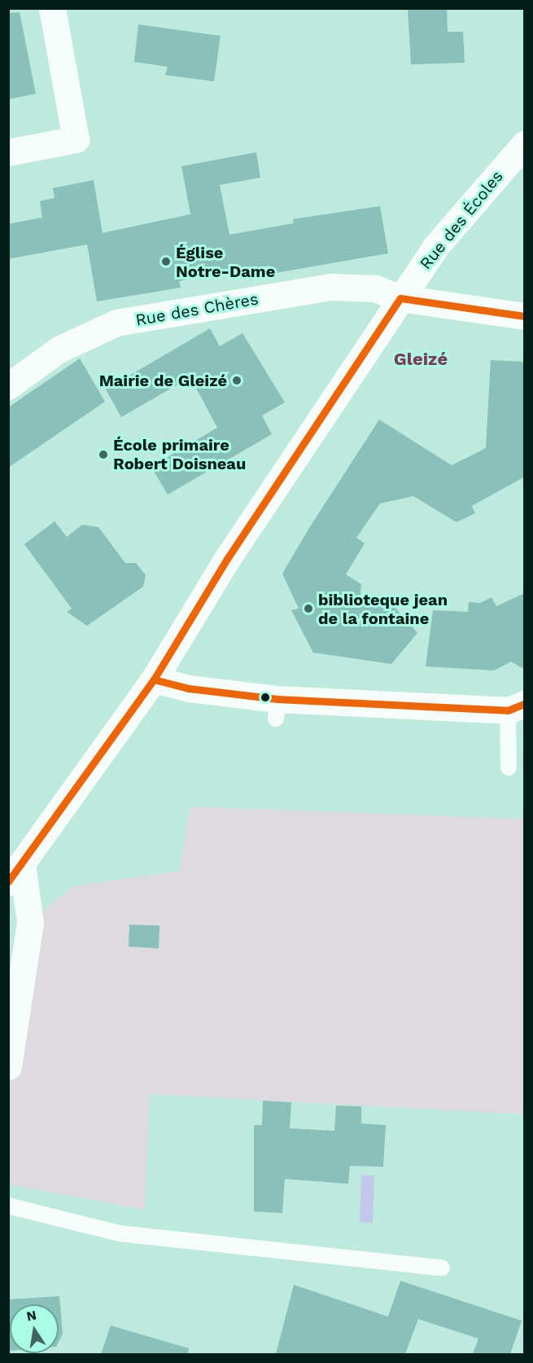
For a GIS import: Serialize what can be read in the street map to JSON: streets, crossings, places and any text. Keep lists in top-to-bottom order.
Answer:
{
  "streets": {
    "street": ["Rue des Écoles", "Rue des Chères"]
  },
  "crossings": [
    ["Rue des Écoles", "Rue des Chères"]
  ],
  "districts": ["Gleizé"],
  "places": [
    "Église Notre-Dame",
    "Mairie de Gleizé",
    "École primaire Robert Doisneau",
    "biblioteque jean de la fontaine"
  ],
  "north": "top"
}
